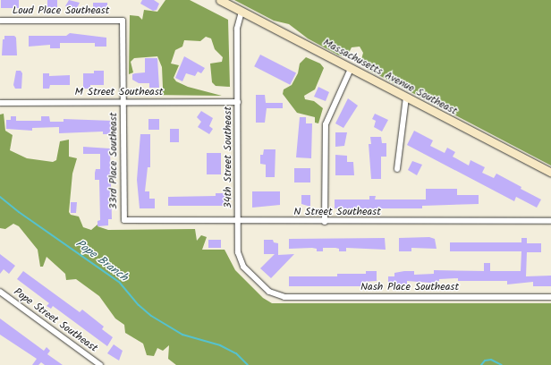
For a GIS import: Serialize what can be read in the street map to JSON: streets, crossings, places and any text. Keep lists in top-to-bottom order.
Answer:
{
  "streets": {
    "street": [
      "Loud Place Southeast",
      "Massachusetts Avenue Southeast",
      "M Street Southeast",
      "34th Street Southeast",
      "33rd Place Southeast",
      "N Street Southeast",
      "Nash Place Southeast",
      "Pope Street Southeast"
    ]
  },
  "crossings": [
    ["Loud Place Southeast", "33rd Place Southeast"],
    ["Massachusetts Avenue Southeast", "34th Street Southeast"],
    ["M Street Southeast", "34th Street Southeast"],
    ["M Street Southeast", "33rd Place Southeast"],
    ["34th Street Southeast", "N Street Southeast"],
    ["34th Street Southeast", "Nash Place Southeast"],
    ["33rd Place Southeast", "N Street Southeast"]
  ],
  "water": ["Pope Branch"]
}
